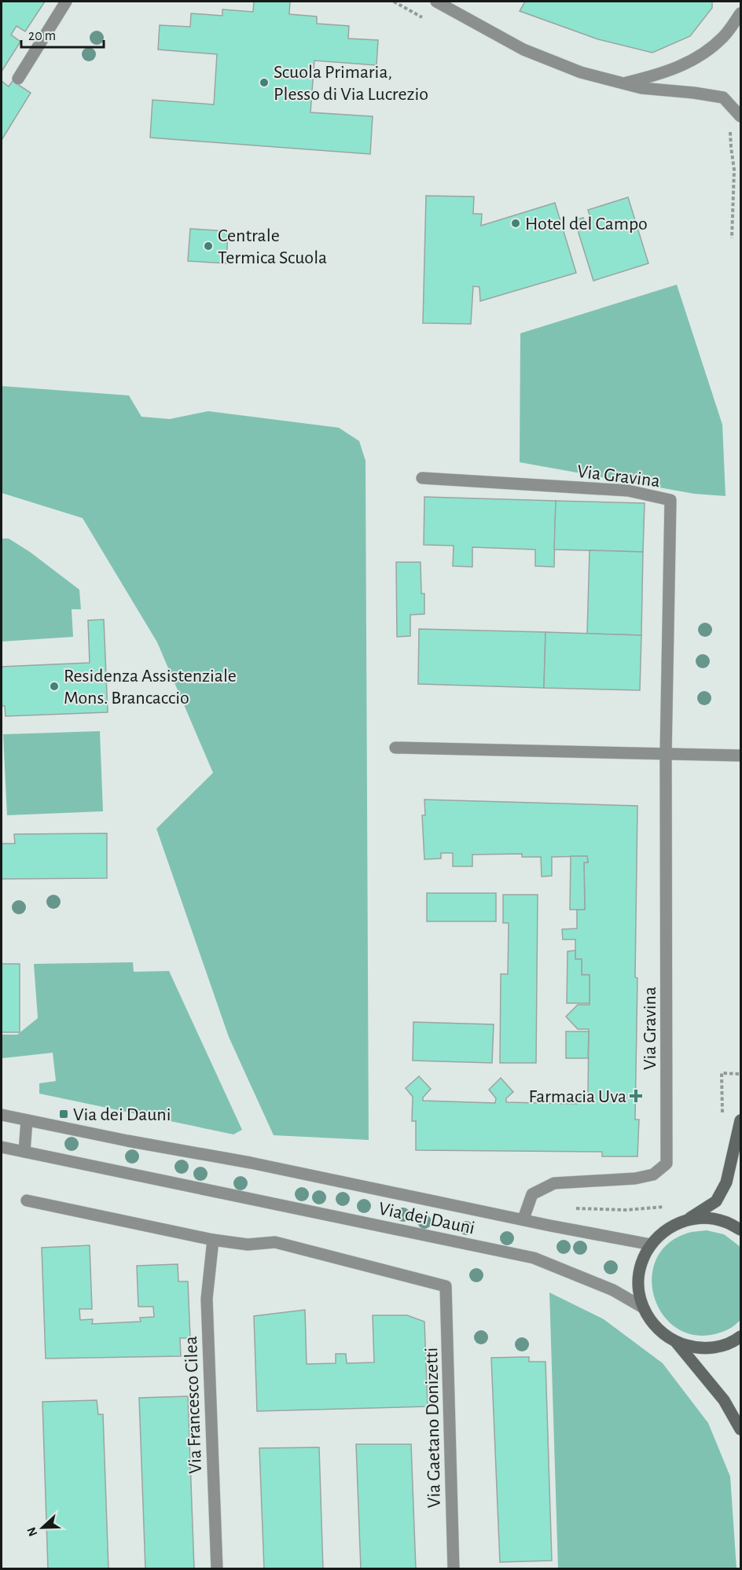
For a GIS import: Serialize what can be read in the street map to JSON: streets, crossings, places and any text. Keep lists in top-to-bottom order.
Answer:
{
  "streets": {
    "street": [
      "Via Gravina",
      "Via dei Dauni",
      "Via Francesco Cilea",
      "Via Gaetano Donizetti"
    ]
  },
  "crossings": [
    ["Via Gravina", "Via dei Dauni"],
    ["Via Francesco Cilea", "Via Gaetano Donizetti"]
  ],
  "places": {
    "other": [
      "Scuola Primaria, Plesso di Via Lucrezio",
      "Hotel del Campo",
      "Centrale Termica Scuola",
      "Residenza Assistenziale Mons. Brancaccio"
    ],
    "health": ["Farmacia Uva"],
    "transit": ["Via dei Dauni"]
  },
  "scale_bar": "20 m",
  "north": "left"
}
